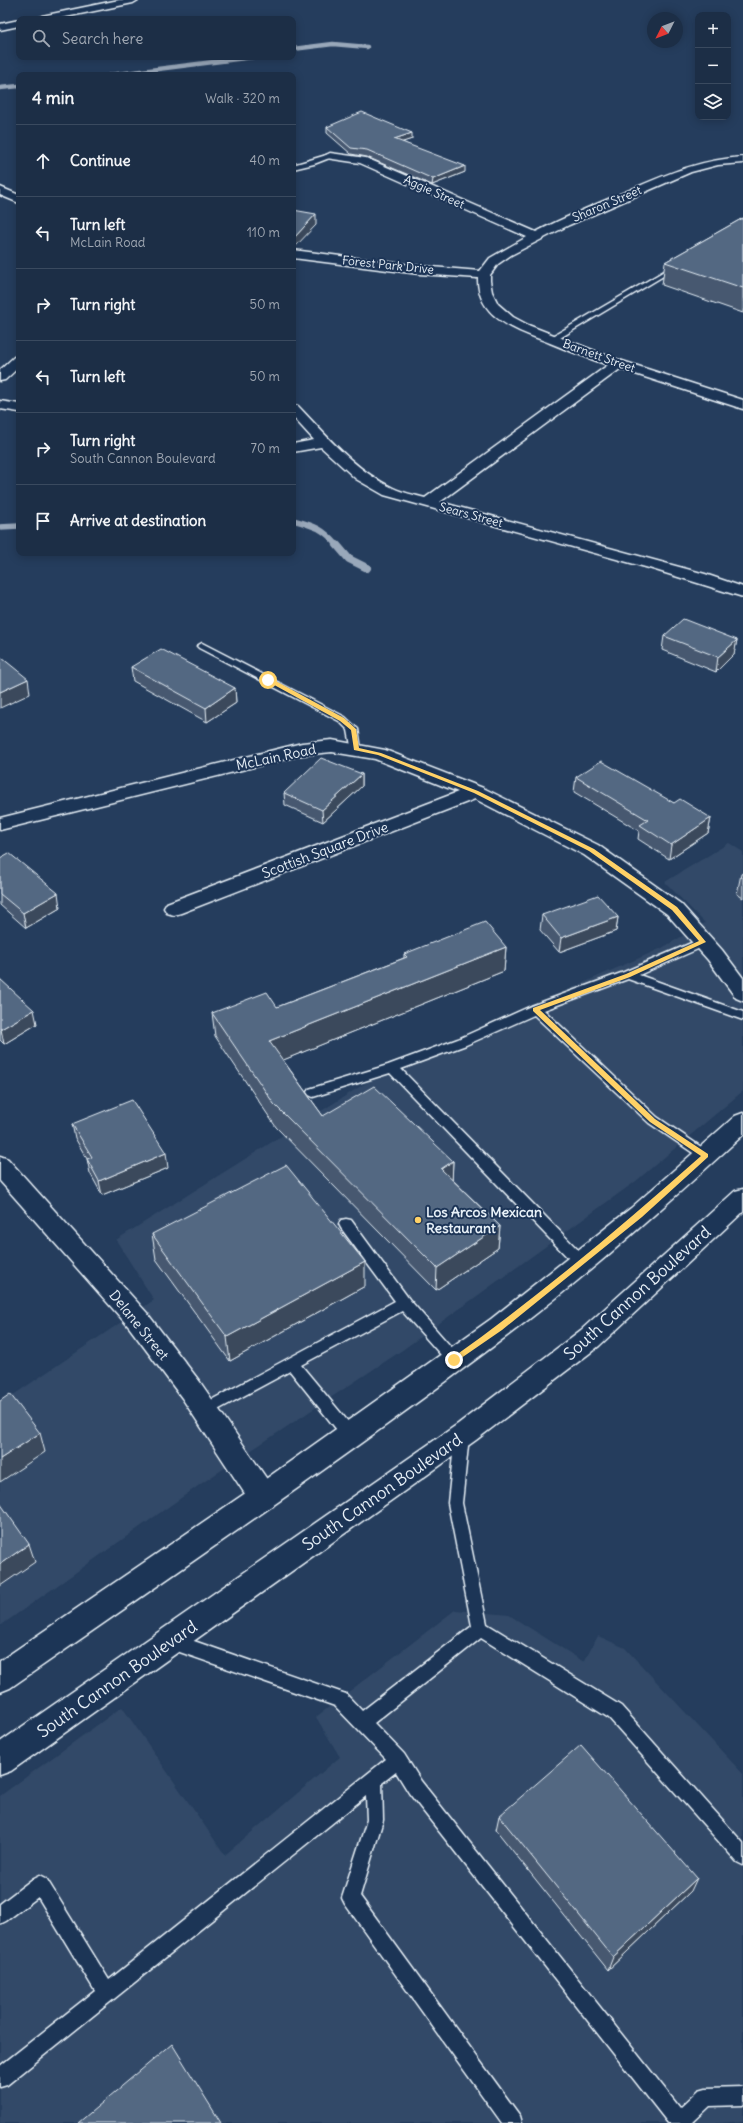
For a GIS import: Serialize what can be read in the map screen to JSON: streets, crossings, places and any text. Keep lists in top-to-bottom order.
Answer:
{
  "streets": {
    "street": [
      "Aggie Street",
      "Sharon Street",
      "Forest Park Drive",
      "Barnett Street",
      "Sears Street",
      "McLain Road",
      "Scottish Square Drive",
      "South Cannon Boulevard",
      "Delane Street"
    ]
  },
  "crossings": [
    ["Aggie Street", "Sharon Street"],
    ["Sharon Street", "Forest Park Drive"],
    ["Sharon Street", "Barnett Street"],
    ["Forest Park Drive", "Barnett Street"],
    ["Barnett Street", "Sears Street"],
    ["McLain Road", "Scottish Square Drive"]
  ],
  "places": ["Los Arcos Mexican Restaurant"],
  "north": "bottom left",
  "page": {
    "map_buttons": ["+", "−"],
    "search": "Search here",
    "heading": ["4 min", "Walk · 320 m"],
    "list": [
      ["Continue", "40 m"],
      ["Turn left", "McLain Road", "110 m"],
      ["Turn right", "50 m"],
      ["Turn left", "50 m"],
      ["Turn right", "South Cannon Boulevard", "70 m"],
      "Arrive at destination"
    ]
  }
}
